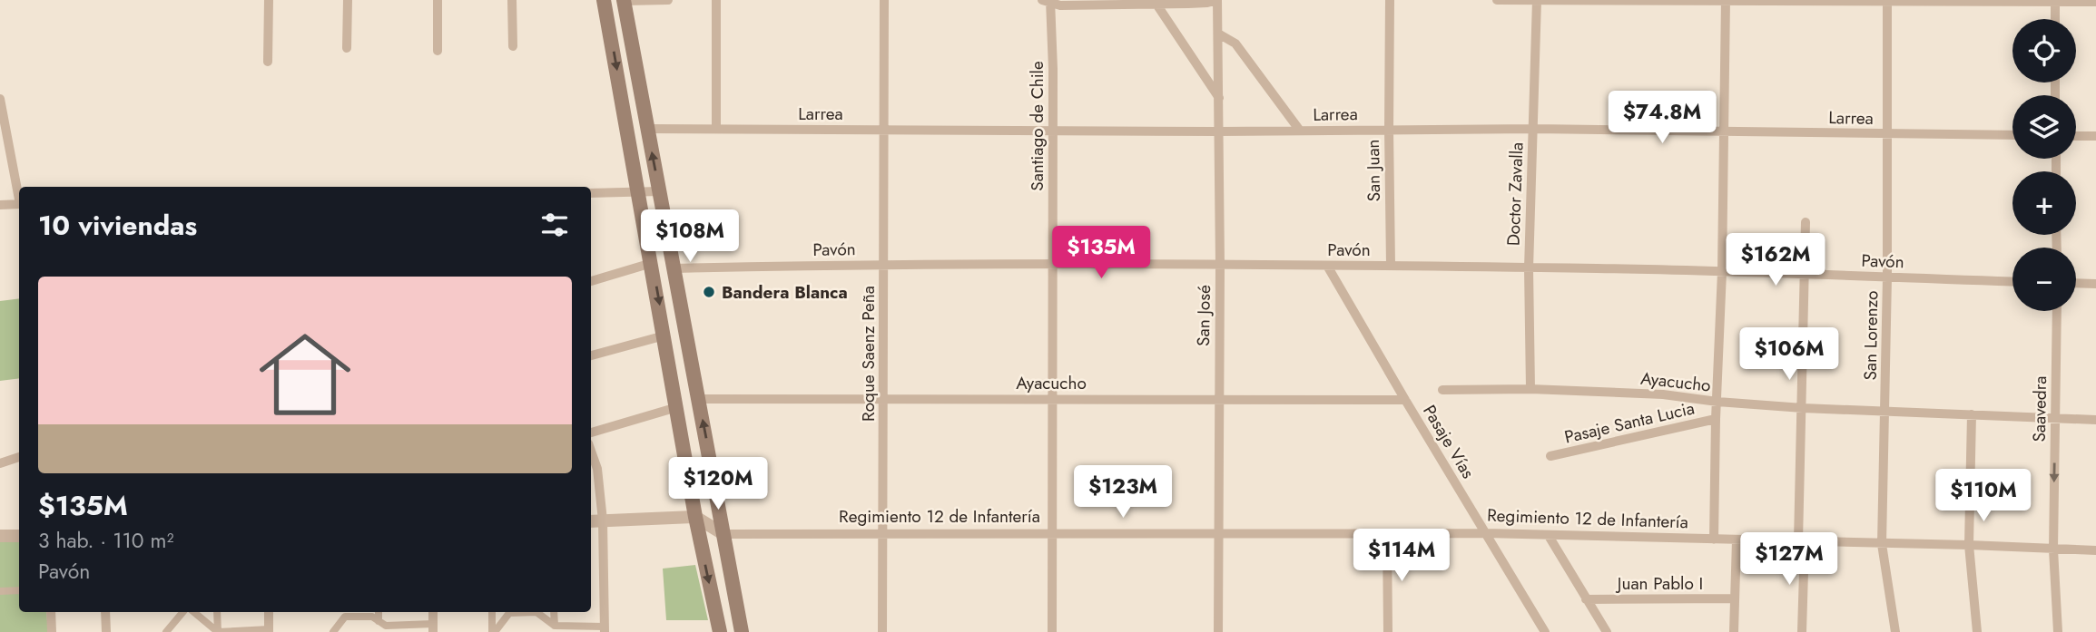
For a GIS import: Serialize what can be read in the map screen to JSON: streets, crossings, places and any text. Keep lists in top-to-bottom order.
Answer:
{
  "streets": {
    "street": [
      "Larrea",
      "Santiago de Chile",
      "San Juan",
      "Doctor Zavalla",
      "Pavón",
      "San José",
      "San Lorenzo",
      "Roque Saenz Peña",
      "Ayacucho",
      "Saavedra",
      "Pasaje Santa Lucia",
      "Pasaje Vías",
      "Regimiento 12 de Infantería",
      "Juan Pablo I"
    ]
  },
  "crossings": [
    ["Larrea", "Santiago de Chile"],
    ["Larrea", "San Juan"],
    ["Larrea", "Doctor Zavalla"],
    ["Larrea", "San José"],
    ["Larrea", "San Lorenzo"],
    ["Larrea", "Roque Saenz Peña"],
    ["Santiago de Chile", "Pavón"],
    ["Santiago de Chile", "Ayacucho"],
    ["Santiago de Chile", "Regimiento 12 de Infantería"],
    ["San Juan", "Pavón"],
    ["Doctor Zavalla", "Pavón"],
    ["Doctor Zavalla", "Ayacucho"],
    ["Pavón", "San José"],
    ["Pavón", "San Lorenzo"],
    ["Pavón", "Roque Saenz Peña"],
    ["Pavón", "Pasaje Vías"],
    ["San José", "Ayacucho"],
    ["San José", "Regimiento 12 de Infantería"],
    ["San Lorenzo", "Ayacucho"],
    ["San Lorenzo", "Regimiento 12 de Infantería"],
    ["Roque Saenz Peña", "Ayacucho"],
    ["Roque Saenz Peña", "Regimiento 12 de Infantería"],
    ["Ayacucho", "Saavedra"],
    ["Ayacucho", "Pasaje Vías"],
    ["Saavedra", "Regimiento 12 de Infantería"],
    ["Pasaje Vías", "Regimiento 12 de Infantería"]
  ],
  "places": ["Bandera Blanca"],
  "page": {
    "map_buttons": ["+", "−"],
    "price": [
      "$74.8M",
      "$108M",
      "$135M",
      "$162M",
      "$106M",
      "$120M",
      "$123M",
      "$110M",
      "$114M",
      "$127M"
    ],
    "heading": "10 viviendas",
    "list": [
      {
        "name": "$135M",
        "note": "3 hab. · 110 m² · Pavón"
      }
    ]
  }
}
